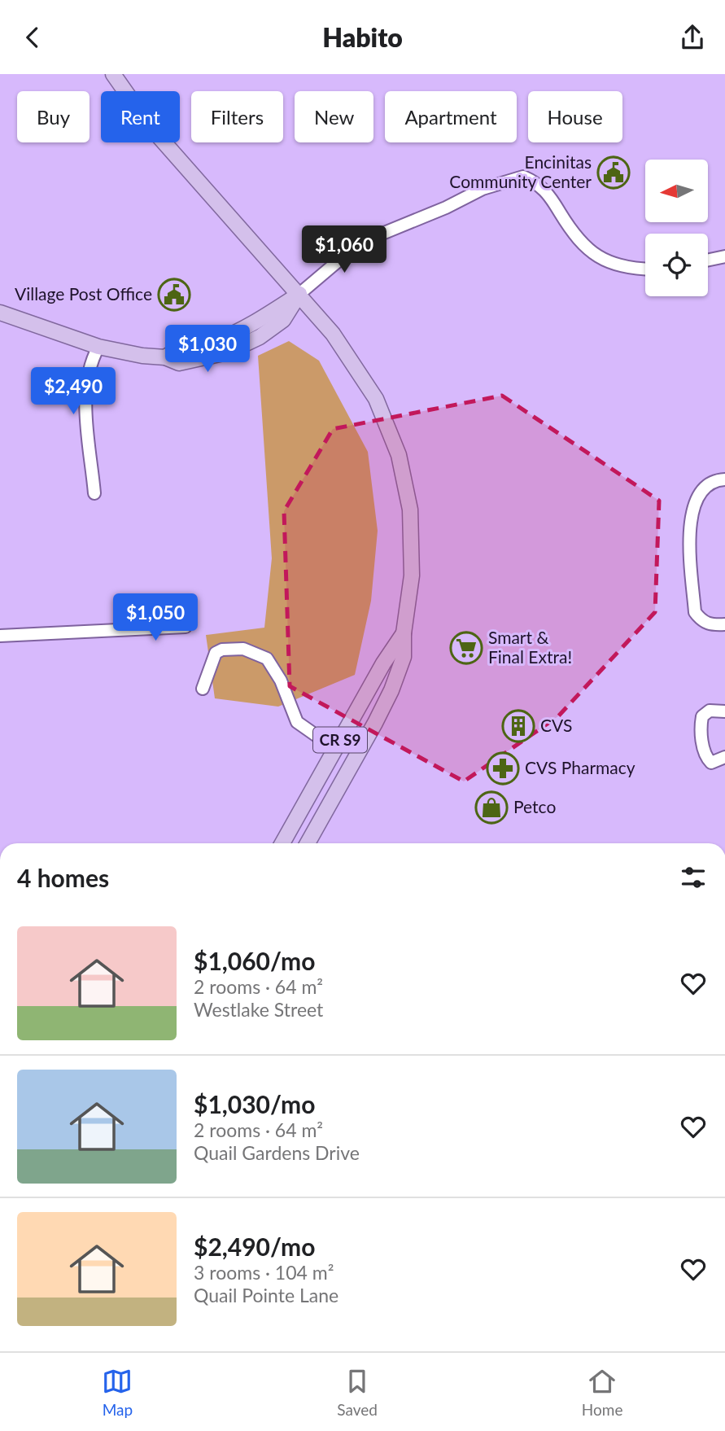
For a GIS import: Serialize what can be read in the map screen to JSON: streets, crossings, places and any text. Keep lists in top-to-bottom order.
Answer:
{
  "streets": {
    "main road": ["CR S9"]
  },
  "places": {
    "public building": ["Encinitas Community Center", "Village Post Office"],
    "supermarket": ["Smart & Final Extra!"],
    "building": ["CVS"],
    "pharmacy": ["CVS Pharmacy"],
    "shop": ["Petco"]
  },
  "north": "left",
  "page": {
    "header": "Habito",
    "chip": [
      "Buy",
      "Rent",
      "Filters",
      "New",
      "Apartment",
      "House"
    ],
    "price": [
      "$1,060",
      "$1,030",
      "$2,490",
      "$1,050"
    ],
    "heading": "4 homes",
    "list": [
      {
        "name": "$1,060/mo",
        "note": "2 rooms · 64 m² · Westlake Street"
      },
      {
        "name": "$1,030/mo",
        "note": "2 rooms · 64 m² · Quail Gardens Drive"
      },
      {
        "name": "$2,490/mo",
        "note": "3 rooms · 104 m² · Quail Pointe Lane"
      }
    ],
    "tabs": ["Map", "Saved", "Home"]
  }
}
